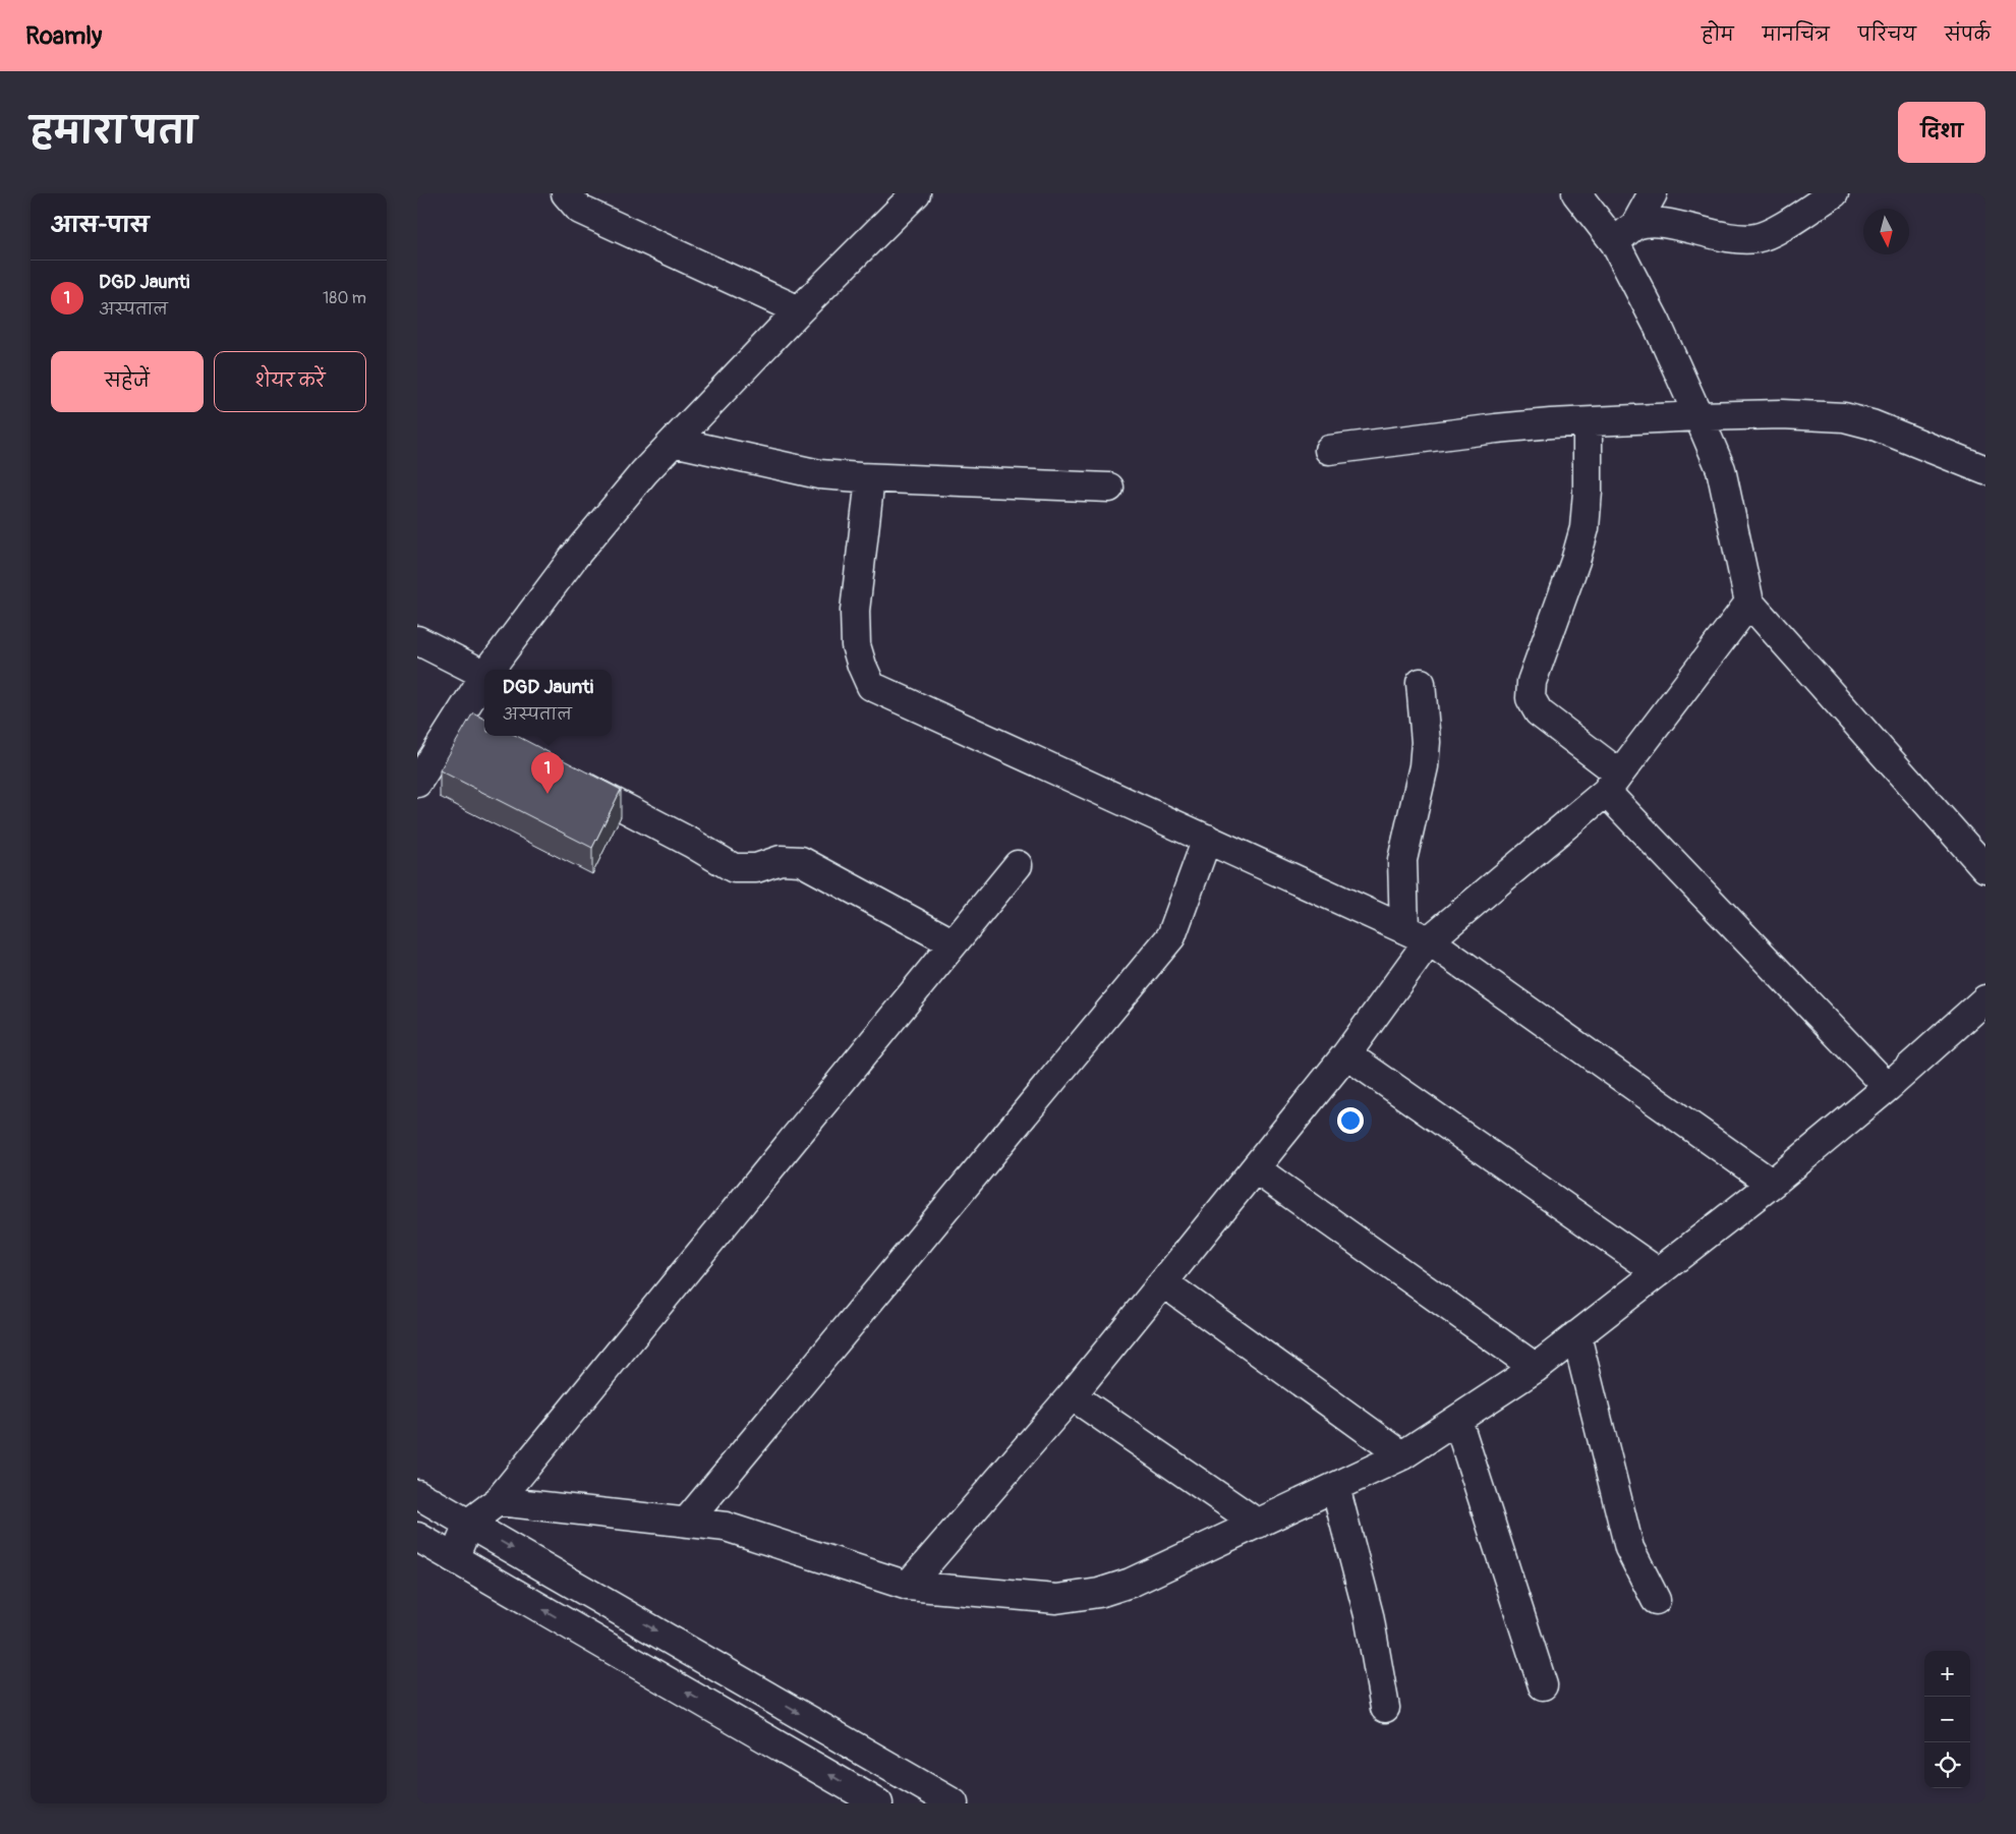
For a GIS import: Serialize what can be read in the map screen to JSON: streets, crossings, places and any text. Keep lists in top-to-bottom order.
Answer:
{
  "north": "bottom",
  "page": {
    "header": "Roamly",
    "nav": [
      "होम",
      "मानचित्र",
      "परिचय",
      "संपर्क"
    ],
    "title": "हमारा पता",
    "buttons": [
      "दिशा",
      ["सहेजें", "शेयर करें"]
    ],
    "heading": "आस-पास",
    "list": [
      {
        "mark": "1",
        "name": "DGD Jaunti",
        "note": "अस्पताल",
        "value": "180 m"
      }
    ],
    "popup": ["DGD Jaunti", "अस्पताल"],
    "pins": "1",
    "map_buttons": ["+", "−"]
  }
}
